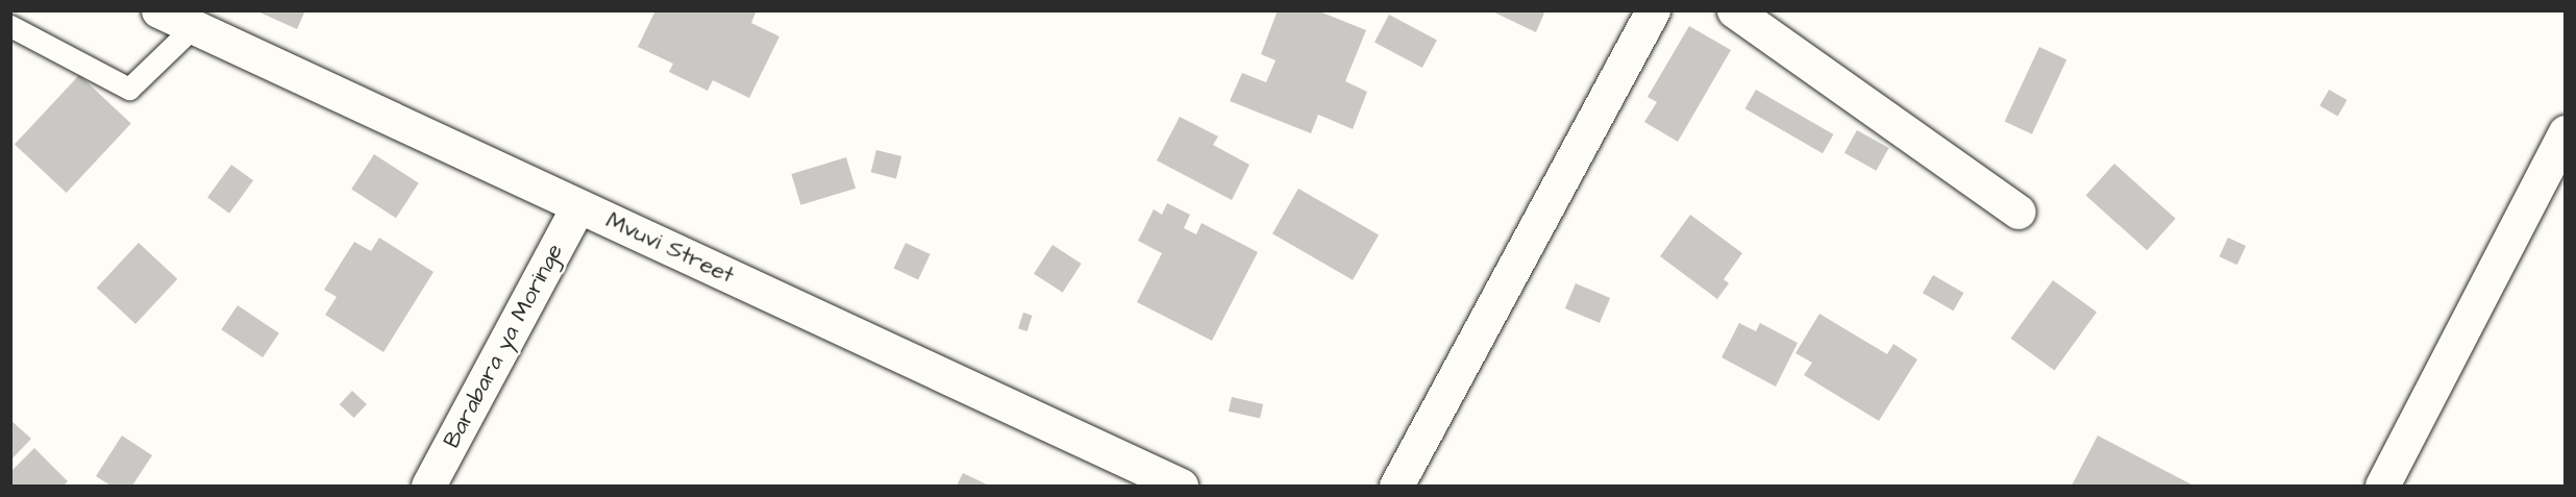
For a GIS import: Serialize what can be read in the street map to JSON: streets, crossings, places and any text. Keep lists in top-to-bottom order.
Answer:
{
  "streets": {
    "street": ["Mvuvi Street", "Barabara ya Moringe"]
  },
  "crossings": [
    ["Mvuvi Street", "Barabara ya Moringe"]
  ]
}
